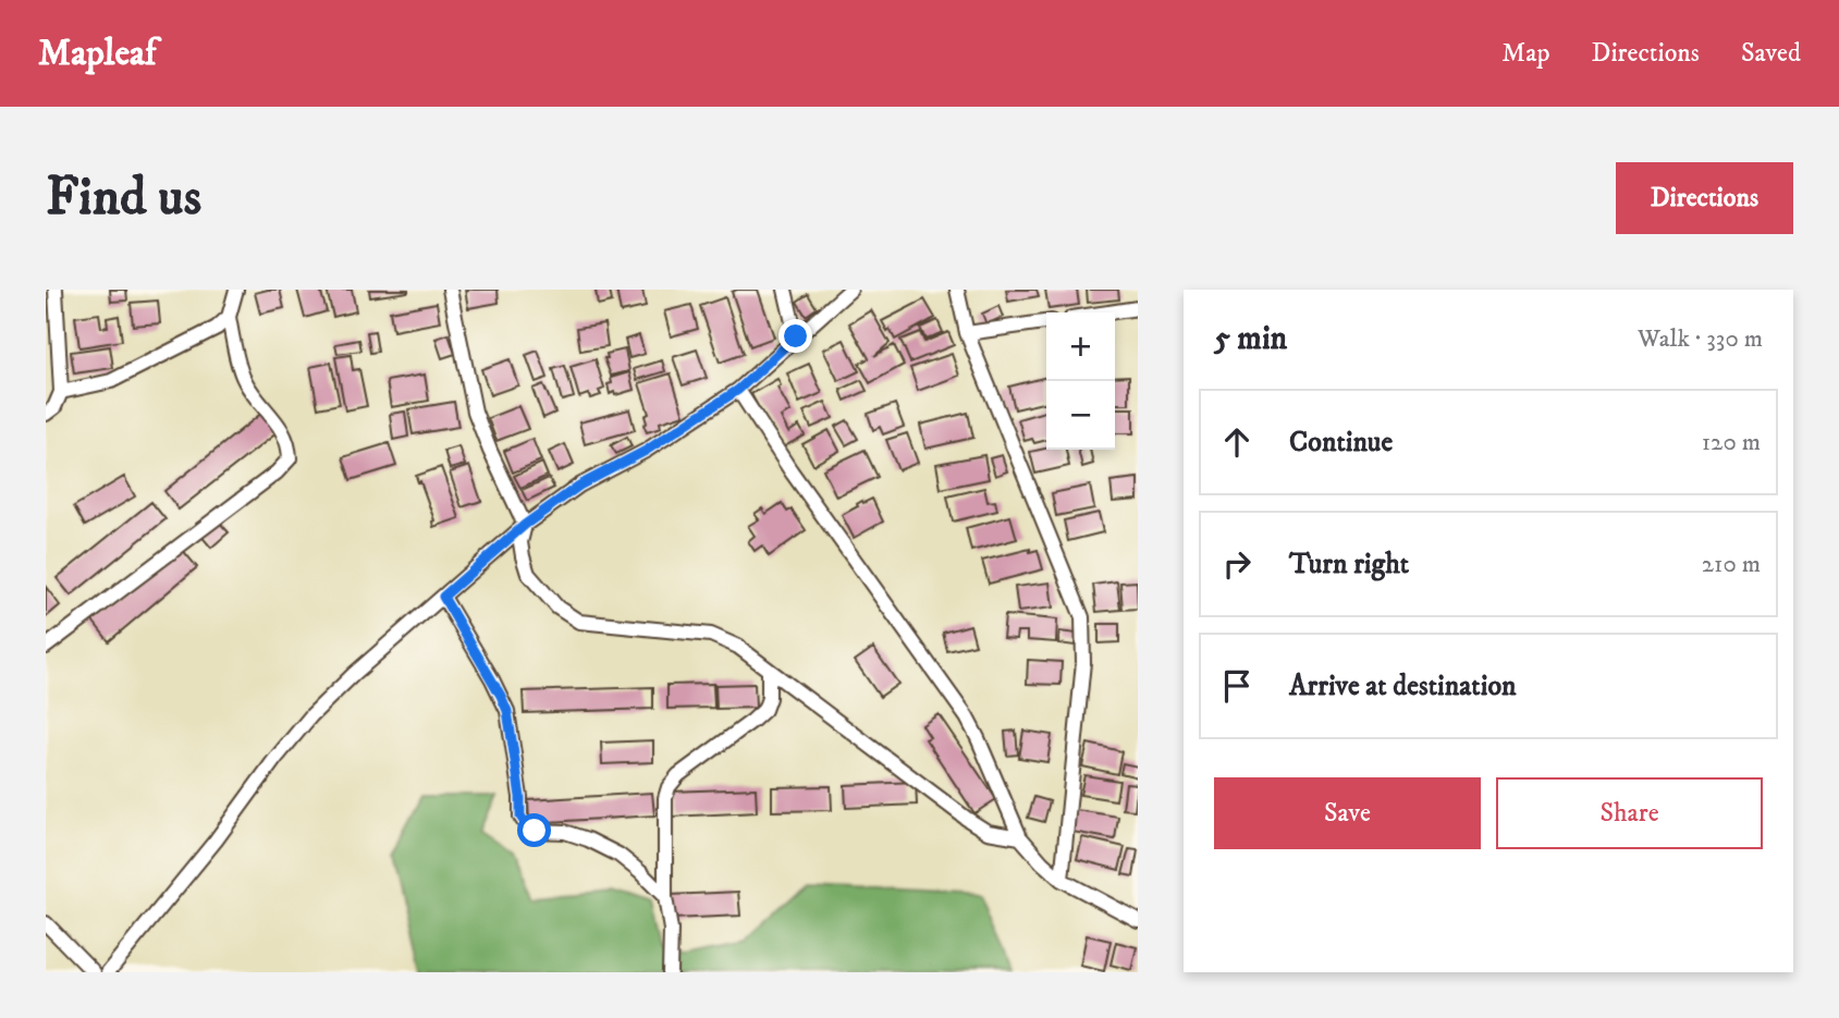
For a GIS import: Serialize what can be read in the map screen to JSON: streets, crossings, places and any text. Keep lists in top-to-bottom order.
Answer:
{
  "page": {
    "header": "Mapleaf",
    "nav": ["Map", "Directions", "Saved"],
    "buttons": [
      "Directions",
      ["Save", "Share"]
    ],
    "title": "Find us",
    "heading": ["5 min", "Walk · 330 m"],
    "map_buttons": ["+", "−"],
    "list": [
      ["Continue", "120 m"],
      ["Turn right", "210 m"],
      "Arrive at destination"
    ]
  }
}
